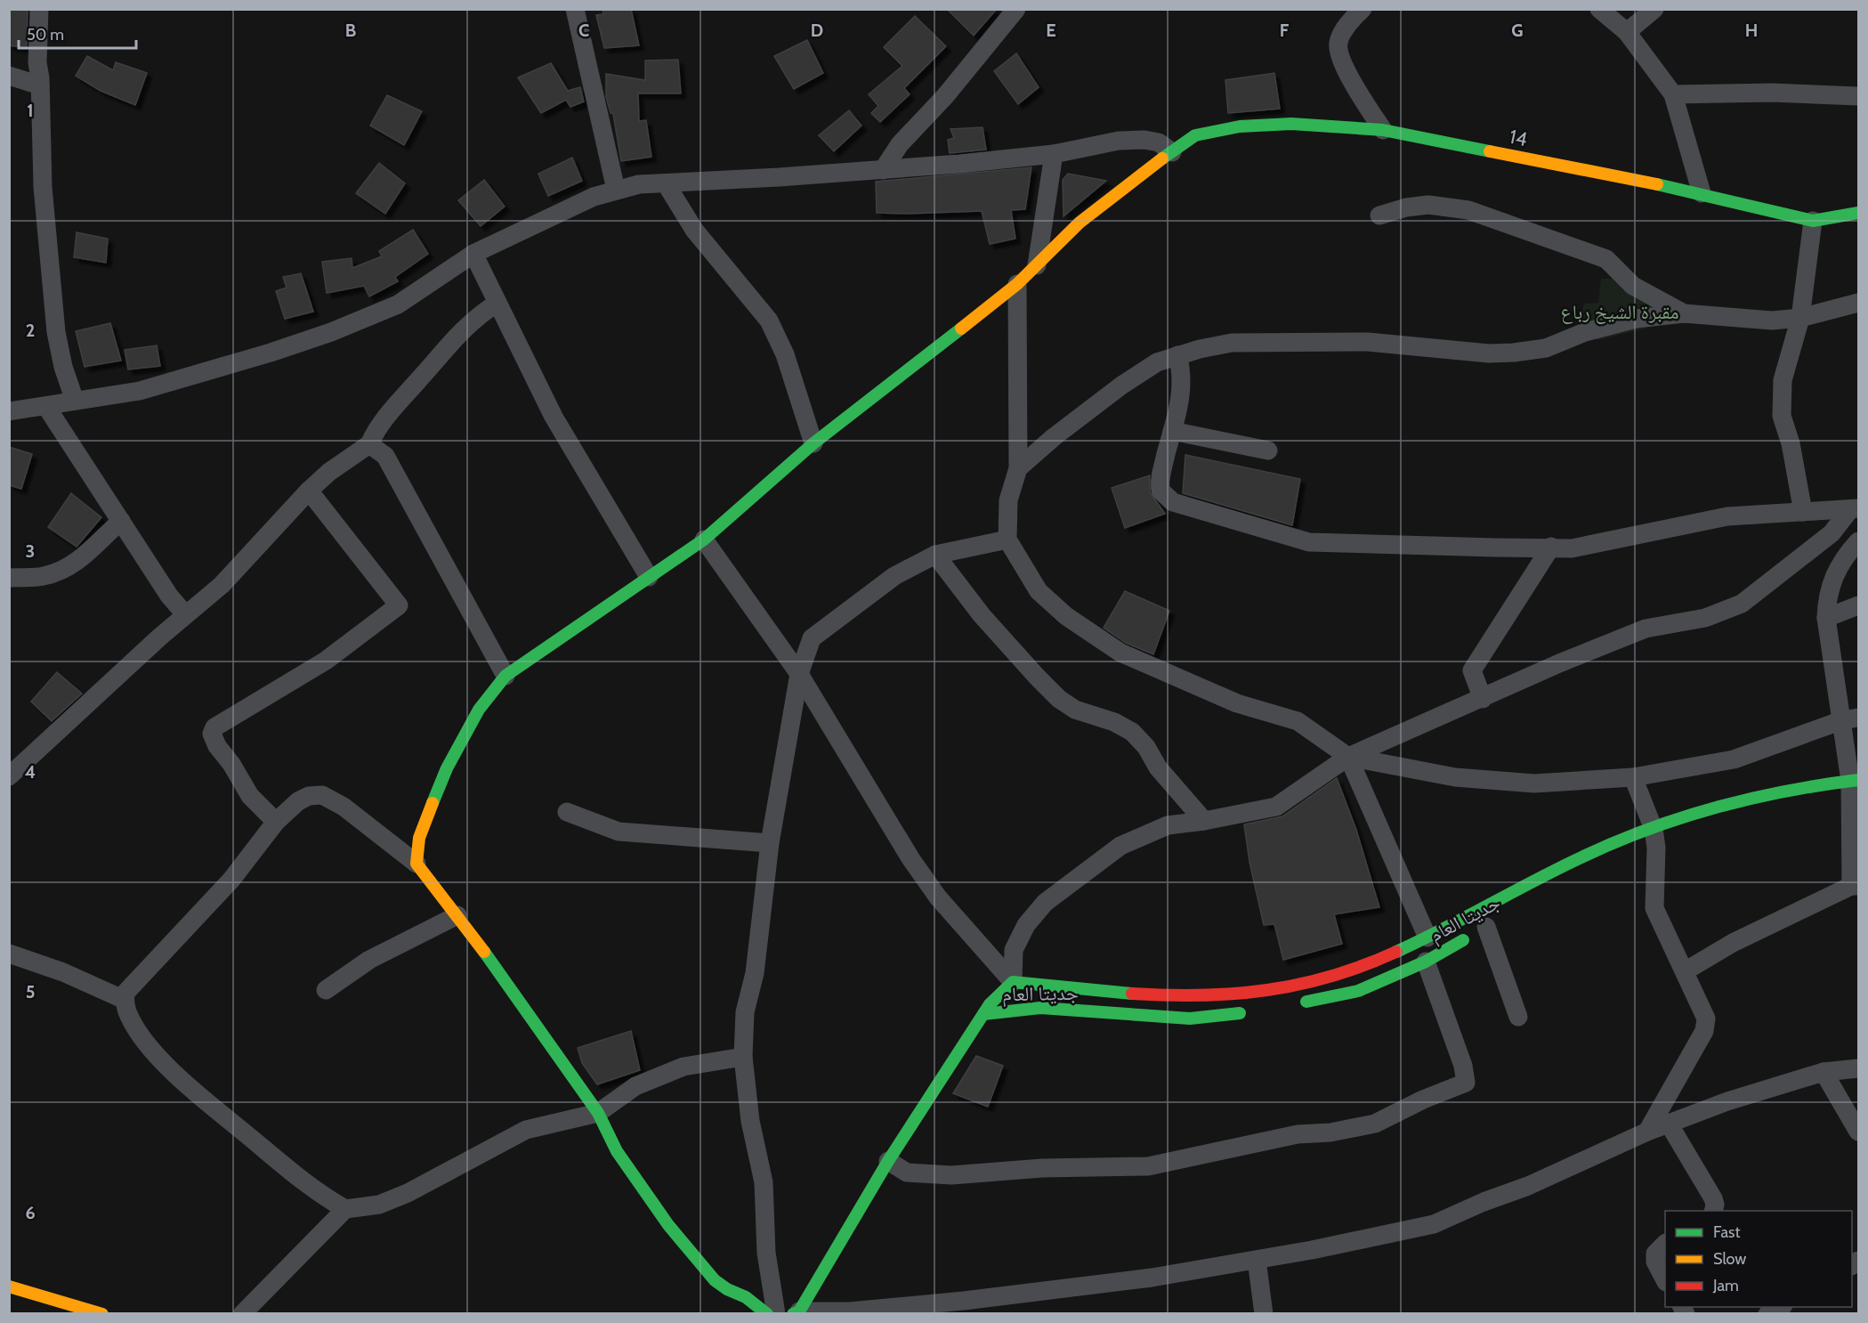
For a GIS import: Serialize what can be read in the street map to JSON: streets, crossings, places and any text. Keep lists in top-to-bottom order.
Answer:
{
  "streets": {
    "street": ["14", "جديتا العام"]
  },
  "parks": ["مقبرة الشيخ رباع"],
  "legend": ["Fast", "Slow", "Jam"],
  "scale_bar": "50 m",
  "grid": {
    "columns": [
      "B",
      "C",
      "D",
      "E",
      "F",
      "G",
      "H"
    ],
    "rows": [
      "1",
      "2",
      "3",
      "4",
      "5",
      "6"
    ]
  }
}
